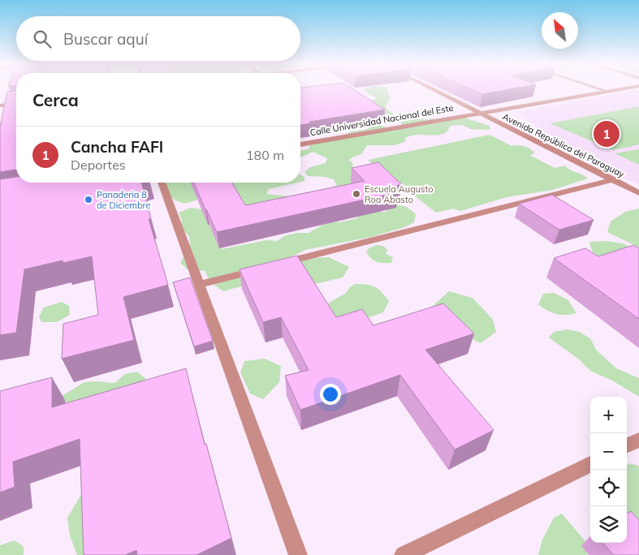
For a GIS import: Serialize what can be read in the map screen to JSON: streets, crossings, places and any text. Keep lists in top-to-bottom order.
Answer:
{
  "streets": {
    "street": ["Calle Universidad Nacional del Este", "Avenida República del Paraguay"]
  },
  "crossings": [
    ["Calle Universidad Nacional del Este", "Avenida República del Paraguay"]
  ],
  "places": ["Escuela Augusto Roa Abasto", "Panaderia 8 de Diciembre"],
  "north": "top left",
  "page": {
    "search": "Buscar aquí",
    "heading": "Cerca",
    "pins": "1",
    "list": [
      {
        "mark": "1",
        "name": "Cancha FAFI",
        "note": "Deportes",
        "value": "180 m"
      }
    ],
    "map_buttons": ["+", "−"]
  }
}
